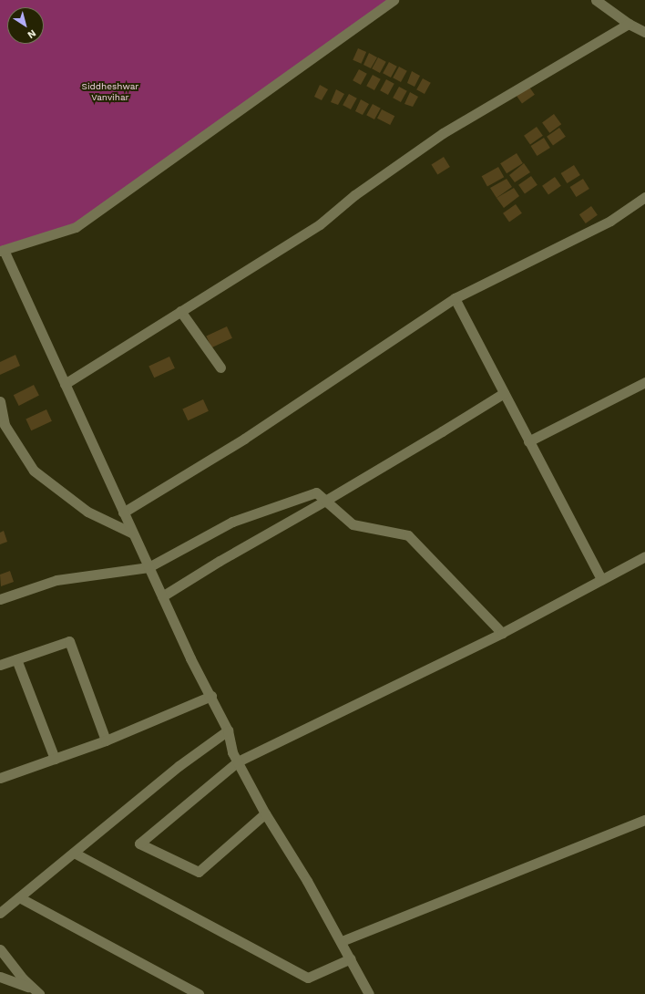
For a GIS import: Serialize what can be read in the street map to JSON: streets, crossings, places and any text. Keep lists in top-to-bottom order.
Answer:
{
  "parks": ["Siddheshwar Vanvihar"],
  "north": "bottom right"
}
